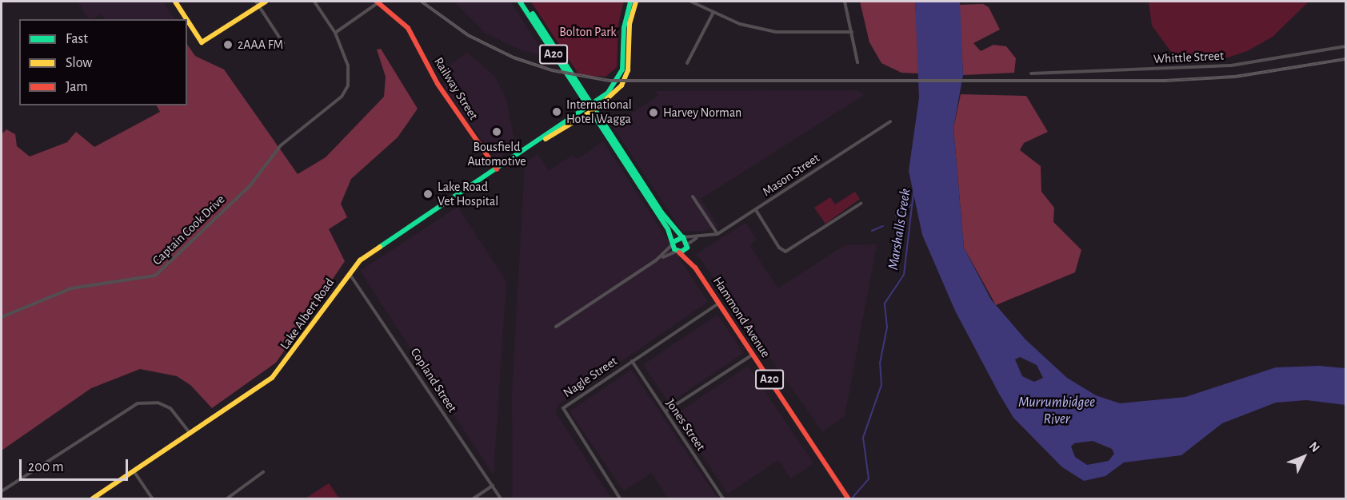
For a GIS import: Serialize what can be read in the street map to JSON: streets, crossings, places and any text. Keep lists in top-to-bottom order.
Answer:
{
  "streets": {
    "main road": [
      "A20",
      "Railway Street",
      "Lake Albert Road",
      "Hammond Avenue"
    ],
    "street": [
      "Whittle Street",
      "Mason Street",
      "Captain Cook Drive",
      "Nagle Street",
      "Copland Street",
      "Jones Street"
    ]
  },
  "crossings": [
    ["A20", "Mason Street"],
    ["A20", "Lake Albert Road"],
    ["A20", "Hammond Avenue"],
    ["Railway Street", "Lake Albert Road"],
    ["Mason Street", "Hammond Avenue"],
    ["Lake Albert Road", "Copland Street"],
    ["Hammond Avenue", "Nagle Street"],
    ["Nagle Street", "Jones Street"]
  ],
  "water": ["Marshalls Creek", "Murrumbidgee River"],
  "parks": ["Bolton Park"],
  "places": [
    "2AAA FM",
    "International Hotel Wagga",
    "Harvey Norman",
    "Bousfield Automotive",
    "Lake Road Vet Hospital"
  ],
  "legend": ["Fast", "Slow", "Jam"],
  "scale_bar": "200 m",
  "north": "top right"
}
